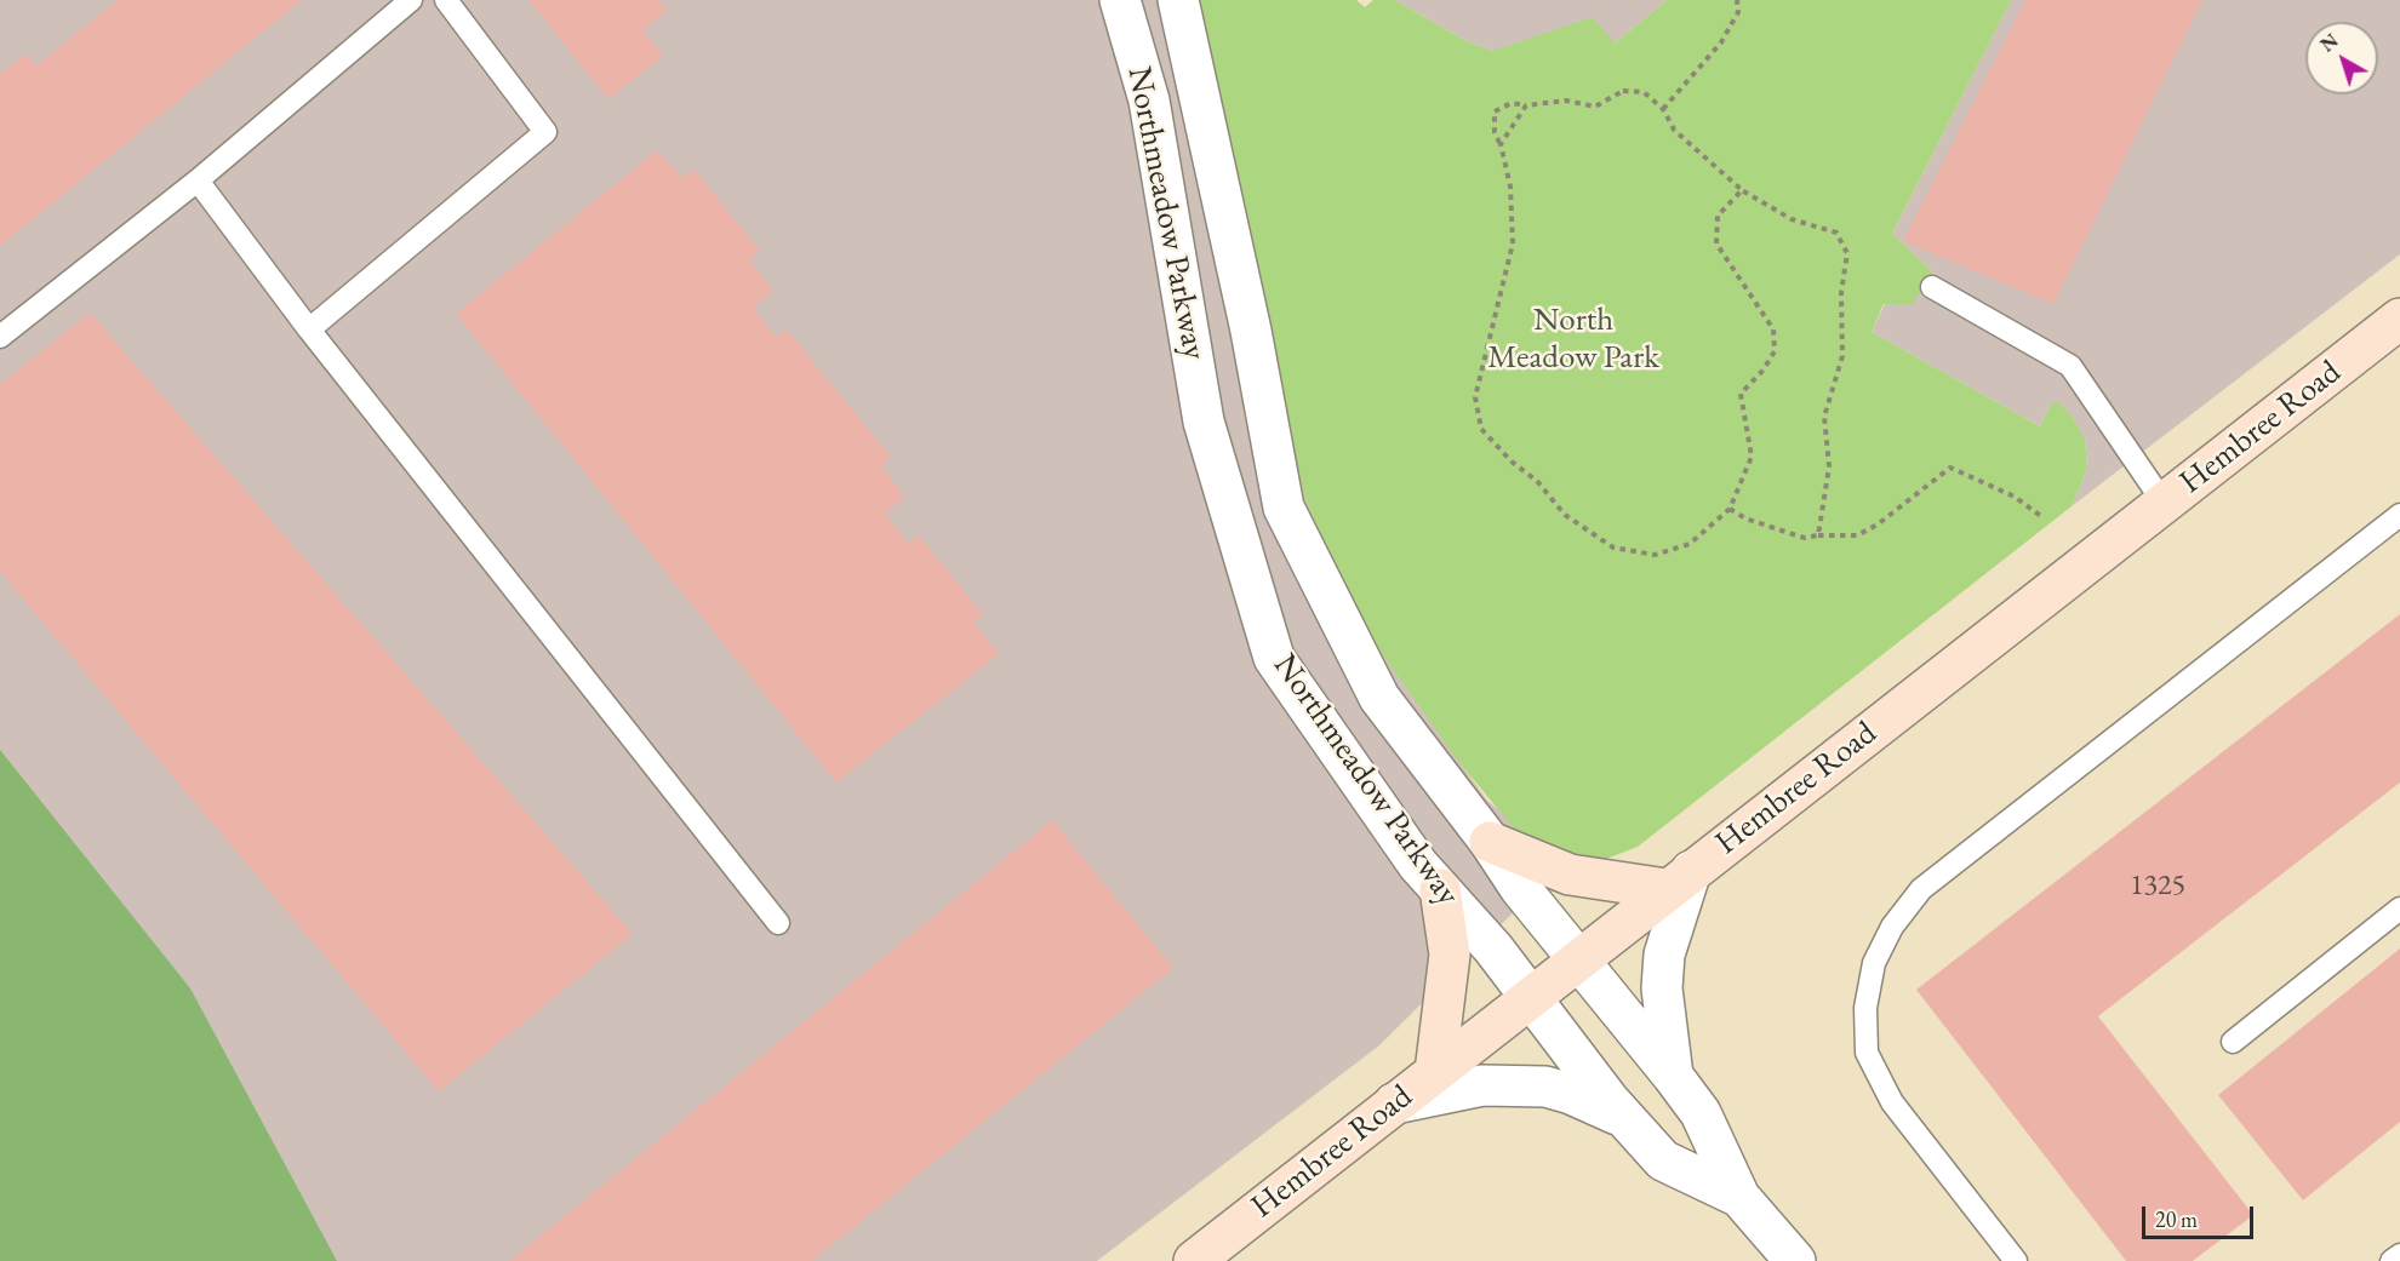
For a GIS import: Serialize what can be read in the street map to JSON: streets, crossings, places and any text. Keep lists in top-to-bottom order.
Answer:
{
  "streets": {
    "street": ["Northmeadow Parkway", "Hembree Road"]
  },
  "crossings": [
    ["Northmeadow Parkway", "Hembree Road"]
  ],
  "parks": ["North Meadow Park"],
  "house_numbers": ["1325"],
  "scale_bar": "20 m",
  "north": "top left"
}
